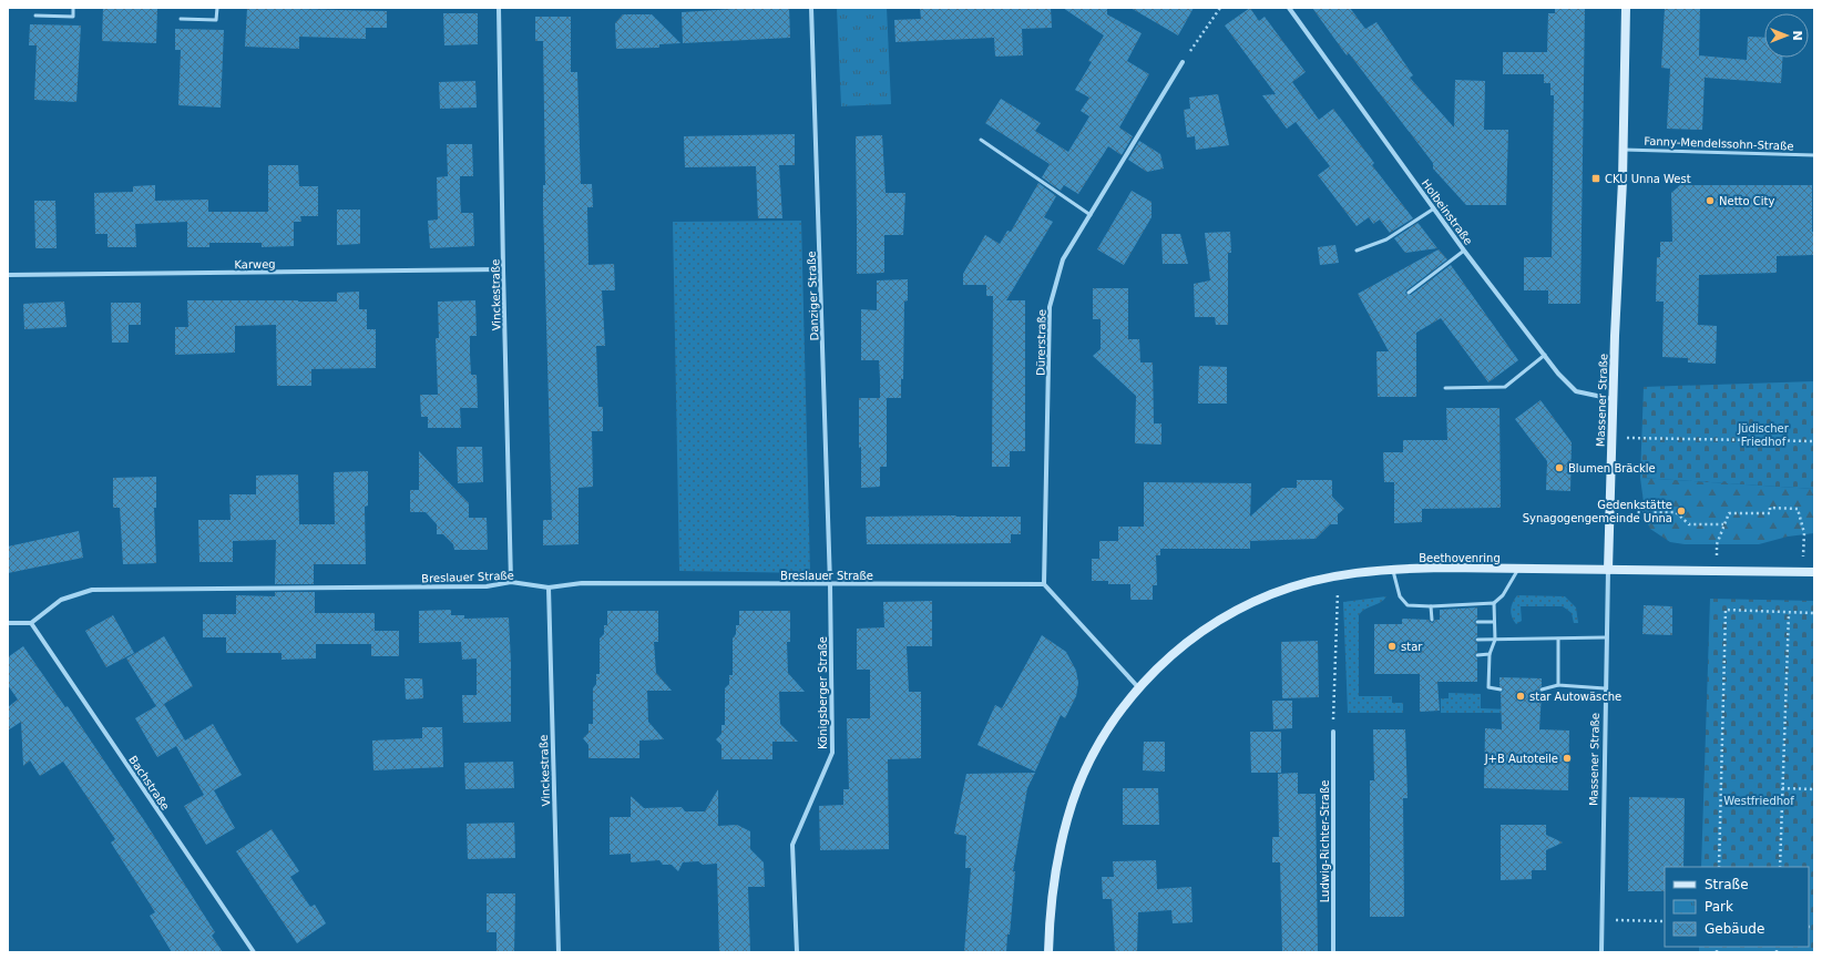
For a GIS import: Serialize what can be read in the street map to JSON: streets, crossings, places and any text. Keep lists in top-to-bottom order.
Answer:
{
  "streets": {
    "main road": ["Massener Straße", "Beethovenring"],
    "street": [
      "Holbeinstraße",
      "Karweg",
      "Vinckestraße",
      "Danziger Straße",
      "Dürerstraße",
      "Breslauer Straße",
      "Königsberger Straße",
      "Bachstraße",
      "Ludwig-Richter-Straße"
    ],
    "lane": ["Fanny-Mendelssohn-Straße"]
  },
  "crossings": [
    ["Fanny-Mendelssohn-Straße", "Massener Straße"],
    ["Holbeinstraße", "Massener Straße"],
    ["Karweg", "Vinckestraße"],
    ["Vinckestraße", "Breslauer Straße"],
    ["Danziger Straße", "Breslauer Straße"],
    ["Danziger Straße", "Königsberger Straße"],
    ["Dürerstraße", "Breslauer Straße"],
    ["Massener Straße", "Beethovenring"],
    ["Breslauer Straße", "Königsberger Straße"],
    ["Breslauer Straße", "Bachstraße"]
  ],
  "parks": ["Jüdischer Friedhof", "Westfriedhof"],
  "places": {
    "transit": ["CKU Unna West"],
    "other": [
      "Netto City",
      "Blumen Bräckle",
      "Gedenkstätte Synagogengemeinde Unna",
      "star",
      "star Autowäsche",
      "J+B Autoteile"
    ]
  },
  "legend": ["Straße", "Park", "Gebäude"],
  "north": "right"
}
